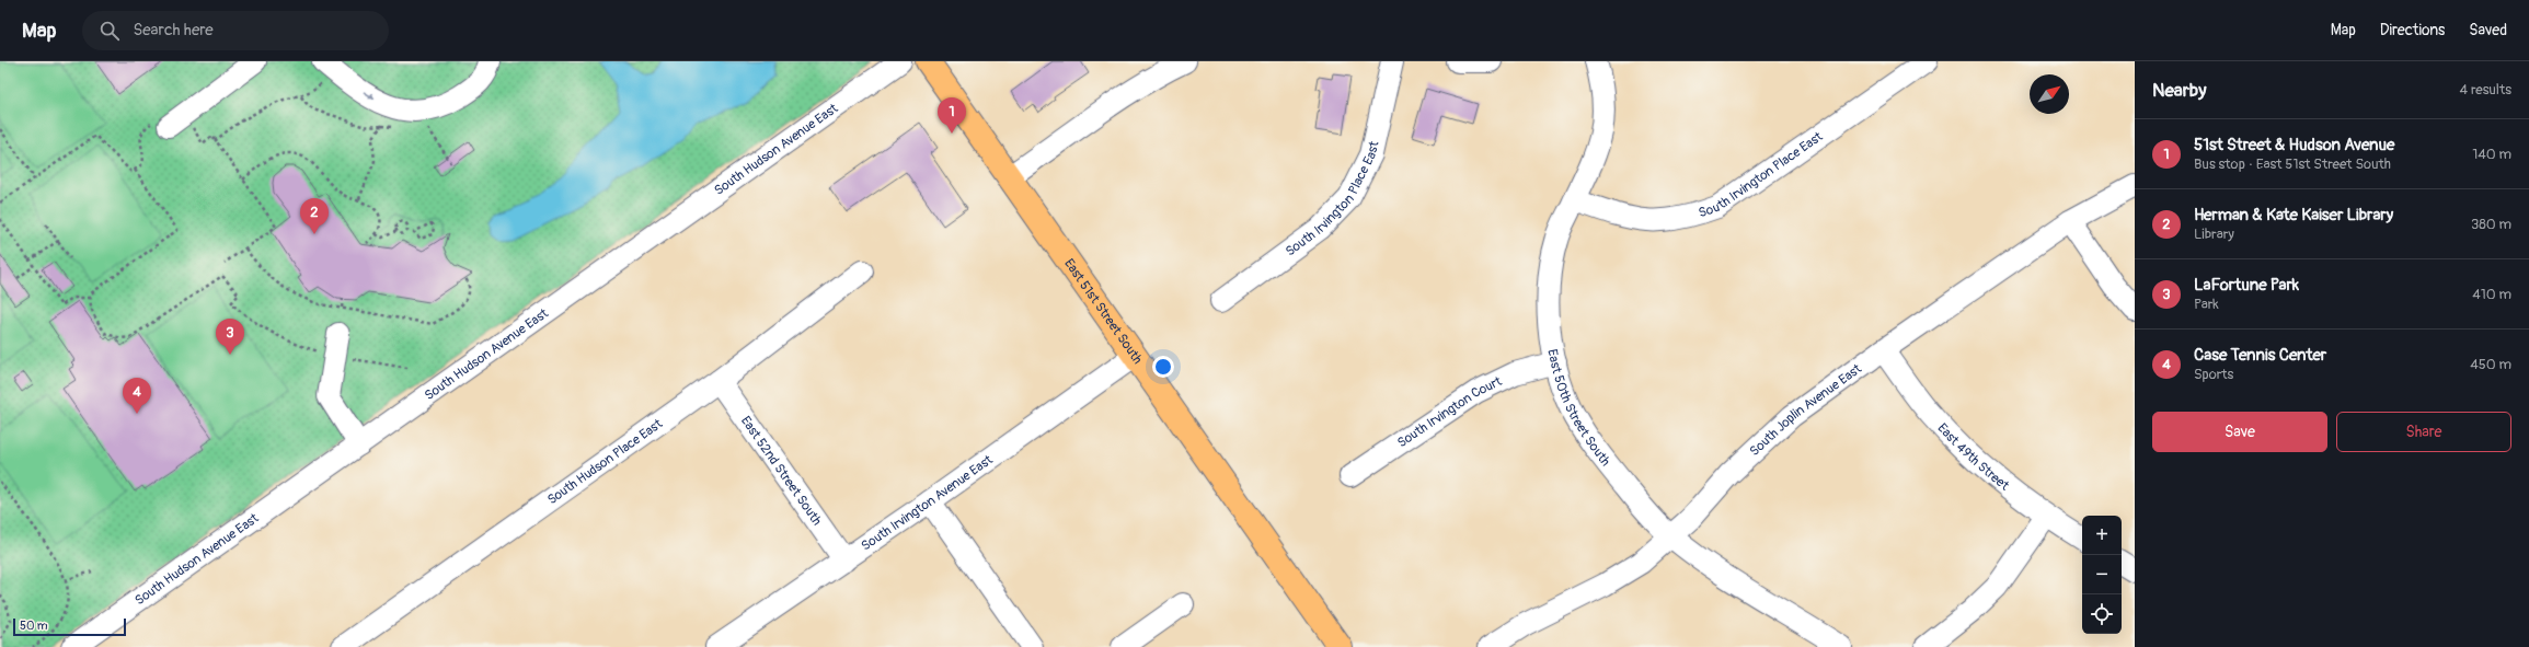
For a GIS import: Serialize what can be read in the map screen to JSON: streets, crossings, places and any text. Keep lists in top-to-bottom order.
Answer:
{
  "streets": {
    "main road": ["East 51st Street South"],
    "street": [
      "South Hudson Avenue East",
      "South Irvington Place East",
      "East 50th Street South",
      "South Joplin Avenue East",
      "South Irvington Court",
      "East 49th Street",
      "South Hudson Place East",
      "East 52nd Street South",
      "South Irvington Avenue East"
    ]
  },
  "crossings": [
    ["South Irvington Place East", "East 50th Street South"],
    ["East 51st Street South", "South Irvington Avenue East"],
    ["East 50th Street South", "South Joplin Avenue East"],
    ["East 50th Street South", "South Irvington Court"],
    ["South Joplin Avenue East", "East 49th Street"],
    ["South Hudson Place East", "East 52nd Street South"],
    ["East 52nd Street South", "South Irvington Avenue East"]
  ],
  "scale_bar": "50 m",
  "north": "top right",
  "page": {
    "header": "Map",
    "search": "Search here",
    "nav": ["Map", "Directions", "Saved"],
    "heading": ["Nearby", "4 results"],
    "pins": [
      "1",
      "2",
      "3",
      "4"
    ],
    "list": [
      {
        "mark": "1",
        "name": "51st Street & Hudson Avenue",
        "note": "Bus stop · East 51st Street South",
        "value": "140 m"
      },
      {
        "mark": "2",
        "name": "Herman & Kate Kaiser Library",
        "note": "Library",
        "value": "380 m"
      },
      {
        "mark": "3",
        "name": "LaFortune Park",
        "note": "Park",
        "value": "410 m"
      },
      {
        "mark": "4",
        "name": "Case Tennis Center",
        "note": "Sports",
        "value": "450 m"
      }
    ],
    "buttons": ["Save", "Share"],
    "map_buttons": ["+", "−"],
    "scale": "50 m"
  }
}
